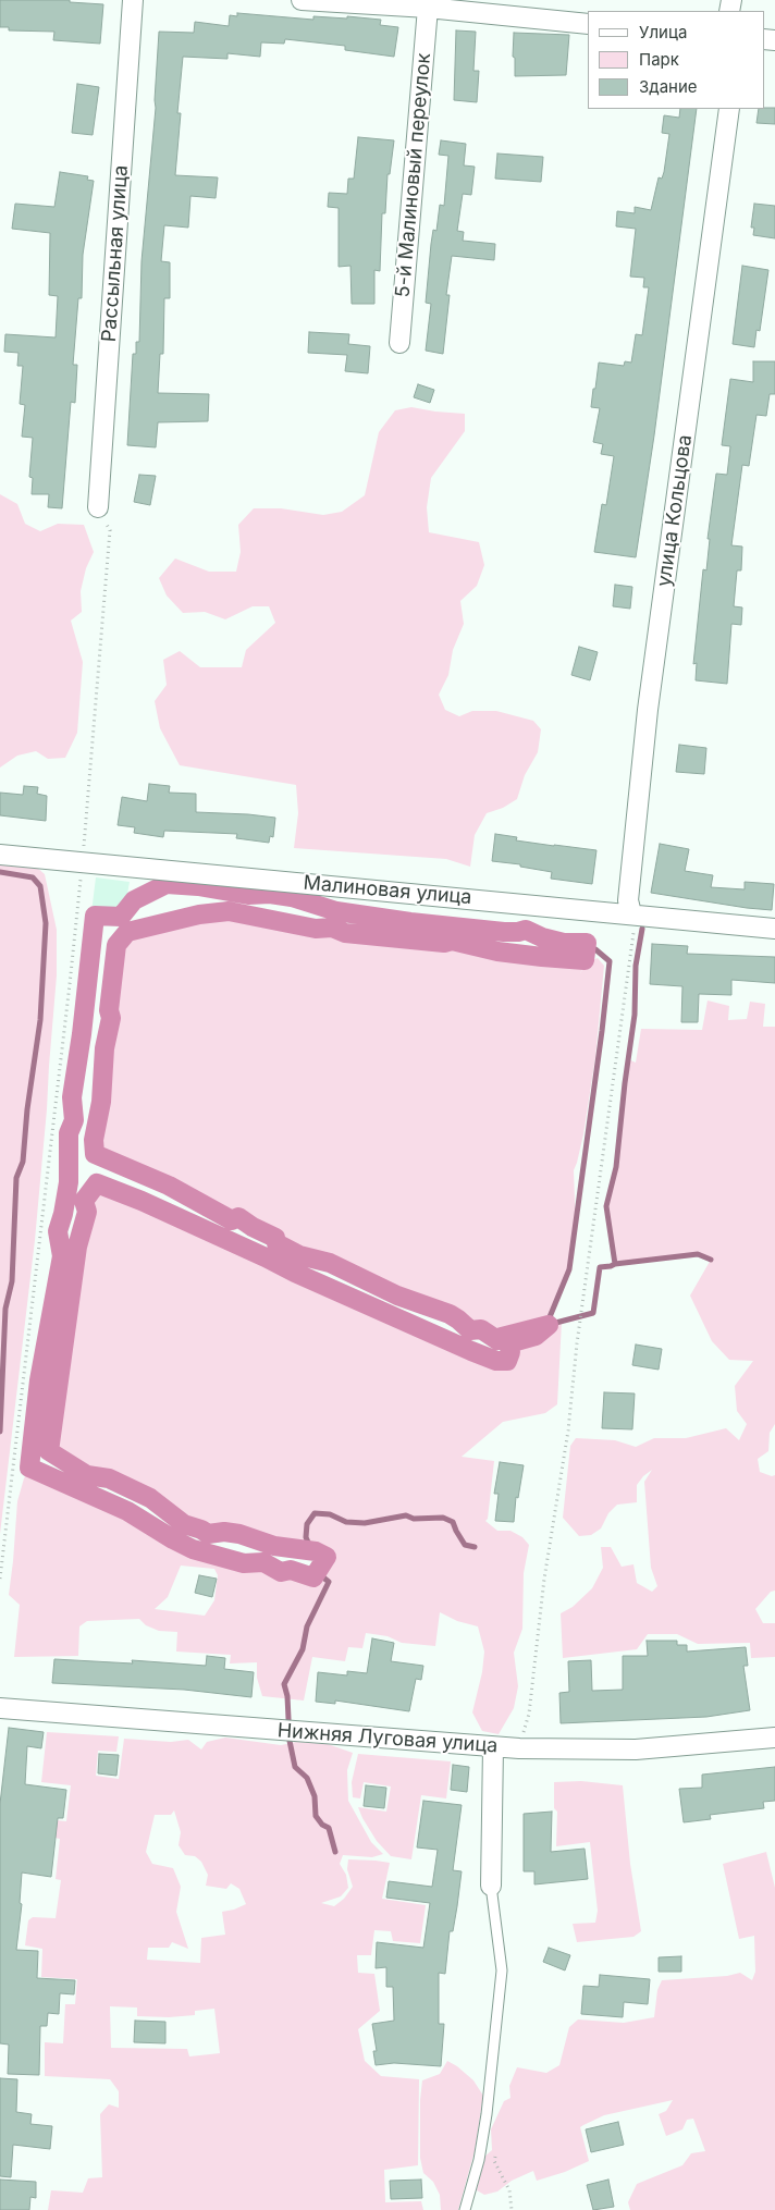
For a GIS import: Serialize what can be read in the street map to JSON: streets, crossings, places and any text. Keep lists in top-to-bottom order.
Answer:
{
  "streets": {
    "street": [
      "5-й Малиновый переулок",
      "Рассыльная улица",
      "улица Кольцова",
      "Малиновая улица",
      "Нижняя Луговая улица"
    ]
  },
  "crossings": [
    ["улица Кольцова", "Малиновая улица"]
  ],
  "legend": ["Улица", "Парк", "Здание"]
}
